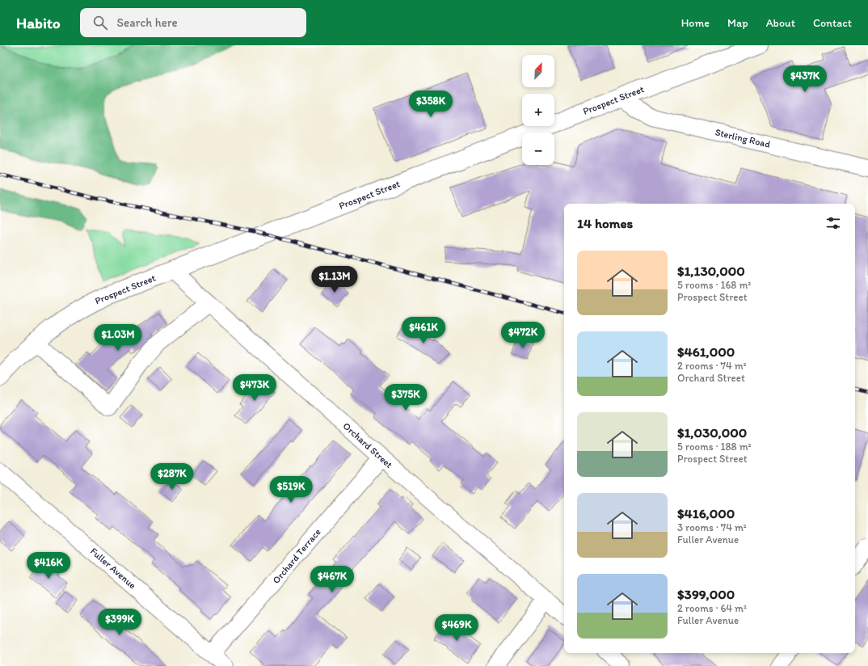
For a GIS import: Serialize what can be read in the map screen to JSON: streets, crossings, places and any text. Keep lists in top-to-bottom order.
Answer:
{
  "streets": {
    "main road": ["Prospect Street"],
    "street": [
      "Sterling Road",
      "Orchard Street",
      "Orchard Terrace",
      "Fuller Avenue"
    ]
  },
  "crossings": [
    ["Prospect Street", "Sterling Road"],
    ["Prospect Street", "Orchard Street"],
    ["Orchard Street", "Orchard Terrace"],
    ["Orchard Terrace", "Fuller Avenue"]
  ],
  "north": "top right",
  "page": {
    "header": "Habito",
    "search": "Search here",
    "nav": [
      "Home",
      "Map",
      "About",
      "Contact"
    ],
    "map_buttons": ["+", "−"],
    "price": [
      "$437K",
      "$358K",
      "$1.13M",
      "$461K",
      "$472K",
      "$1.03M",
      "$473K",
      "$375K",
      "$287K",
      "$519K",
      "$416K",
      "$467K",
      "$399K",
      "$469K"
    ],
    "heading": "14 homes",
    "list": [
      {
        "name": "$1,130,000",
        "note": "5 rooms · 168 m² · Prospect Street"
      },
      {
        "name": "$461,000",
        "note": "2 rooms · 74 m² · Orchard Street"
      },
      {
        "name": "$1,030,000",
        "note": "5 rooms · 188 m² · Prospect Street"
      },
      {
        "name": "$416,000",
        "note": "3 rooms · 74 m² · Fuller Avenue"
      },
      {
        "name": "$399,000",
        "note": "2 rooms · 64 m² · Fuller Avenue"
      }
    ]
  }
}
